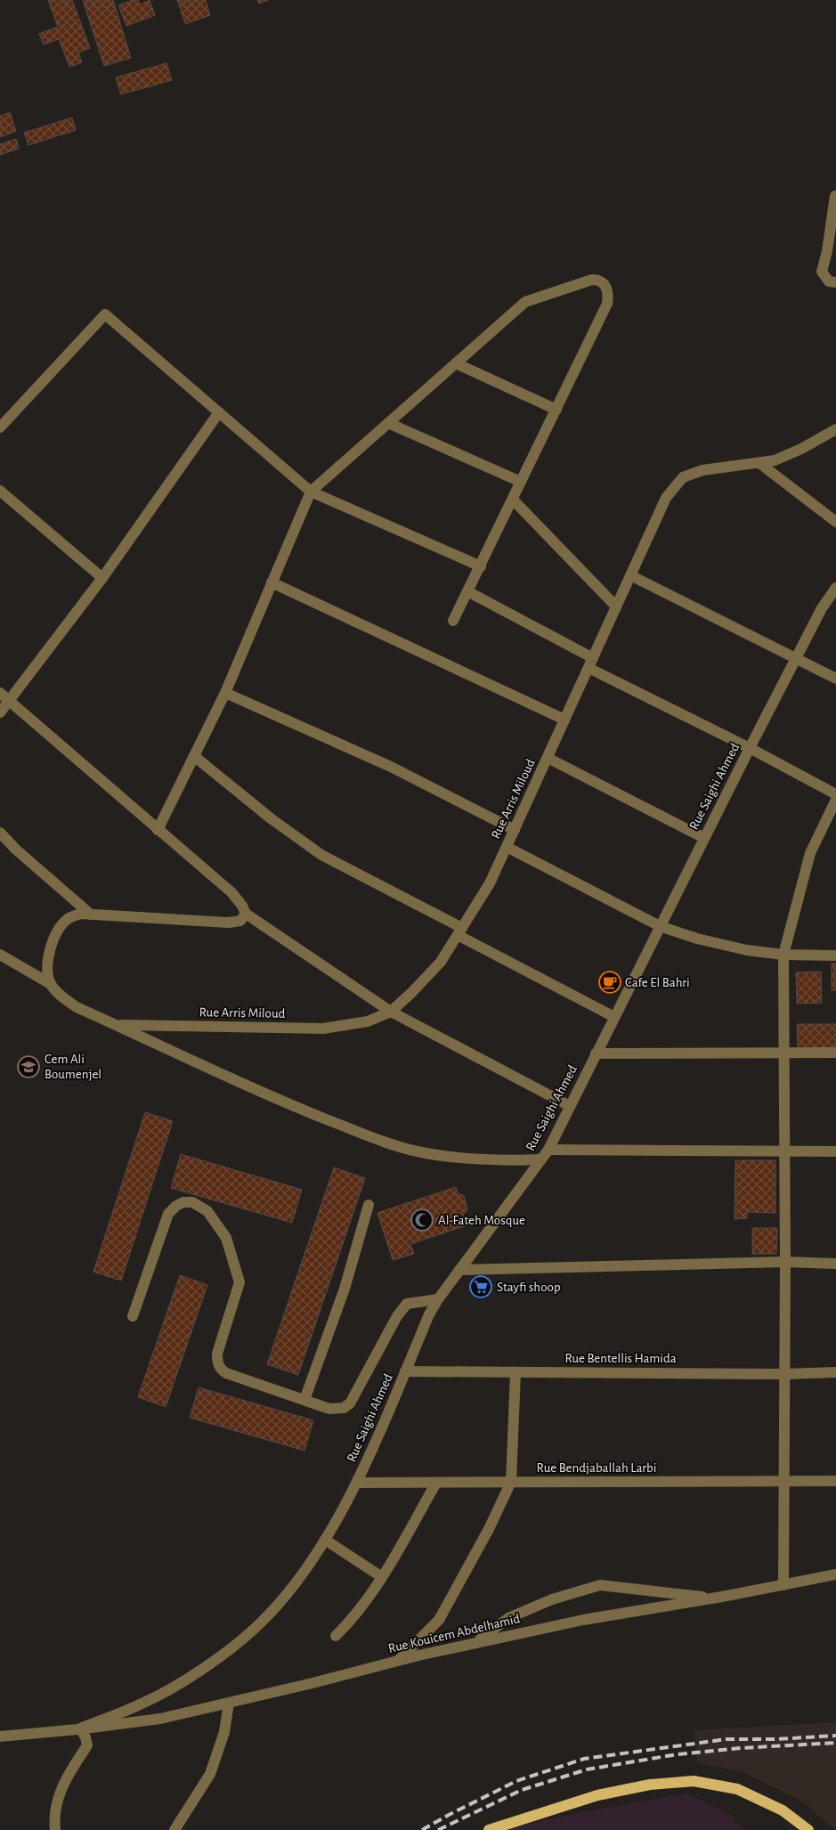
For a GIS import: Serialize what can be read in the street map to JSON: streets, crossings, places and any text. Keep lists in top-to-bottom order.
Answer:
{
  "streets": {
    "street": [
      "Rue Saighi Ahmed",
      "Rue Arris Miloud",
      "Rue Bentellis Hamida",
      "Rue Bendjaballah Larbi",
      "Rue Kouicem Abdelhamid"
    ]
  },
  "crossings": [
    ["Rue Saighi Ahmed", "Rue Bentellis Hamida"],
    ["Rue Saighi Ahmed", "Rue Bendjaballah Larbi"],
    ["Rue Saighi Ahmed", "Rue Kouicem Abdelhamid"]
  ],
  "places": {
    "cafe": ["Cafe El Bahri"],
    "school or university": ["Cem Ali Boumenjel"],
    "mosque": ["Al-Fateh Mosque"],
    "supermarket": ["Stayfi shoop"]
  }
}
